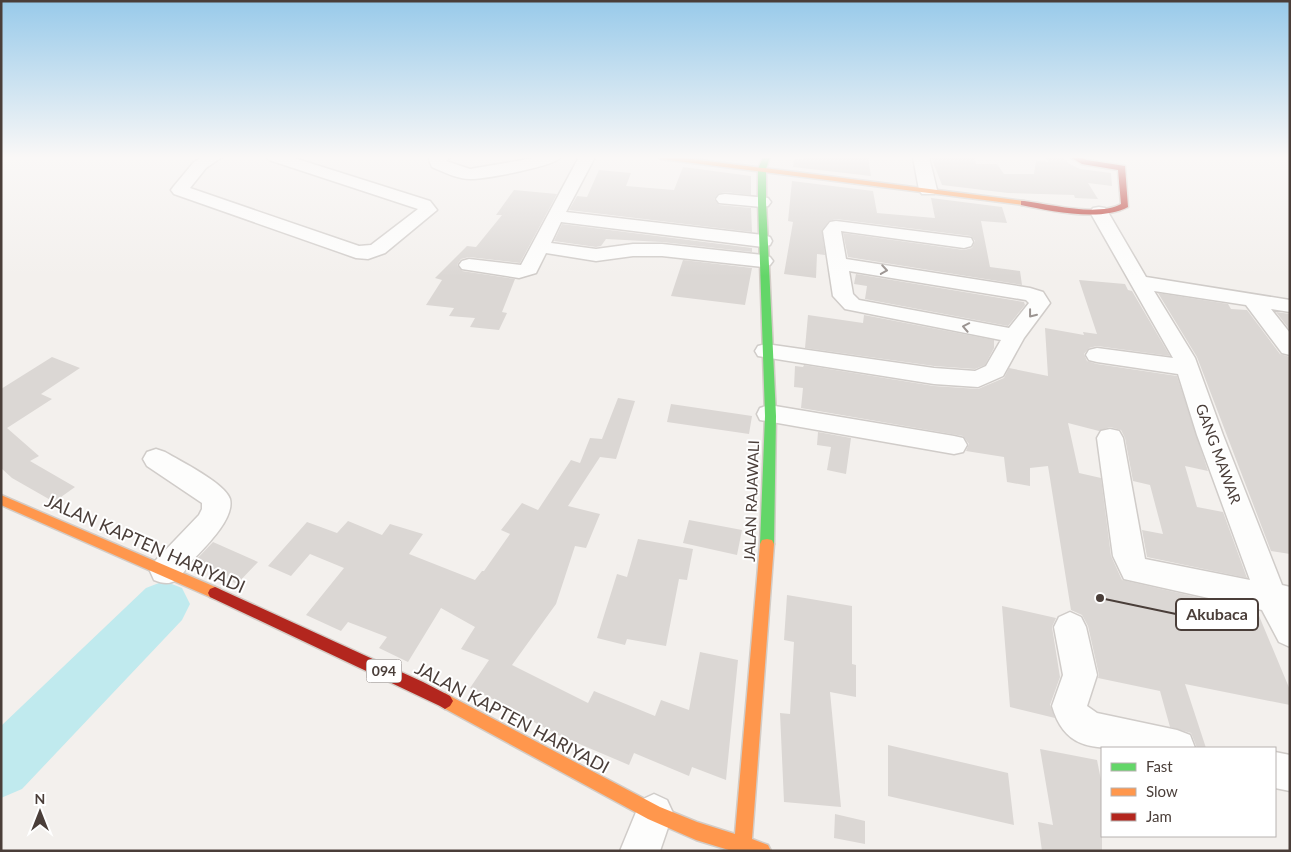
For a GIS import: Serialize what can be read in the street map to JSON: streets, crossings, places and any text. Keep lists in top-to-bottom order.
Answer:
{
  "streets": {
    "street": [
      "GANG MAWAR",
      "JALAN RAJAWALI",
      "JALAN KAPTEN HARIYADI",
      "094"
    ]
  },
  "crossings": [
    ["JALAN RAJAWALI", "JALAN KAPTEN HARIYADI"]
  ],
  "places": ["Akubaca"],
  "legend": ["Fast", "Slow", "Jam"],
  "north": "top"
}
